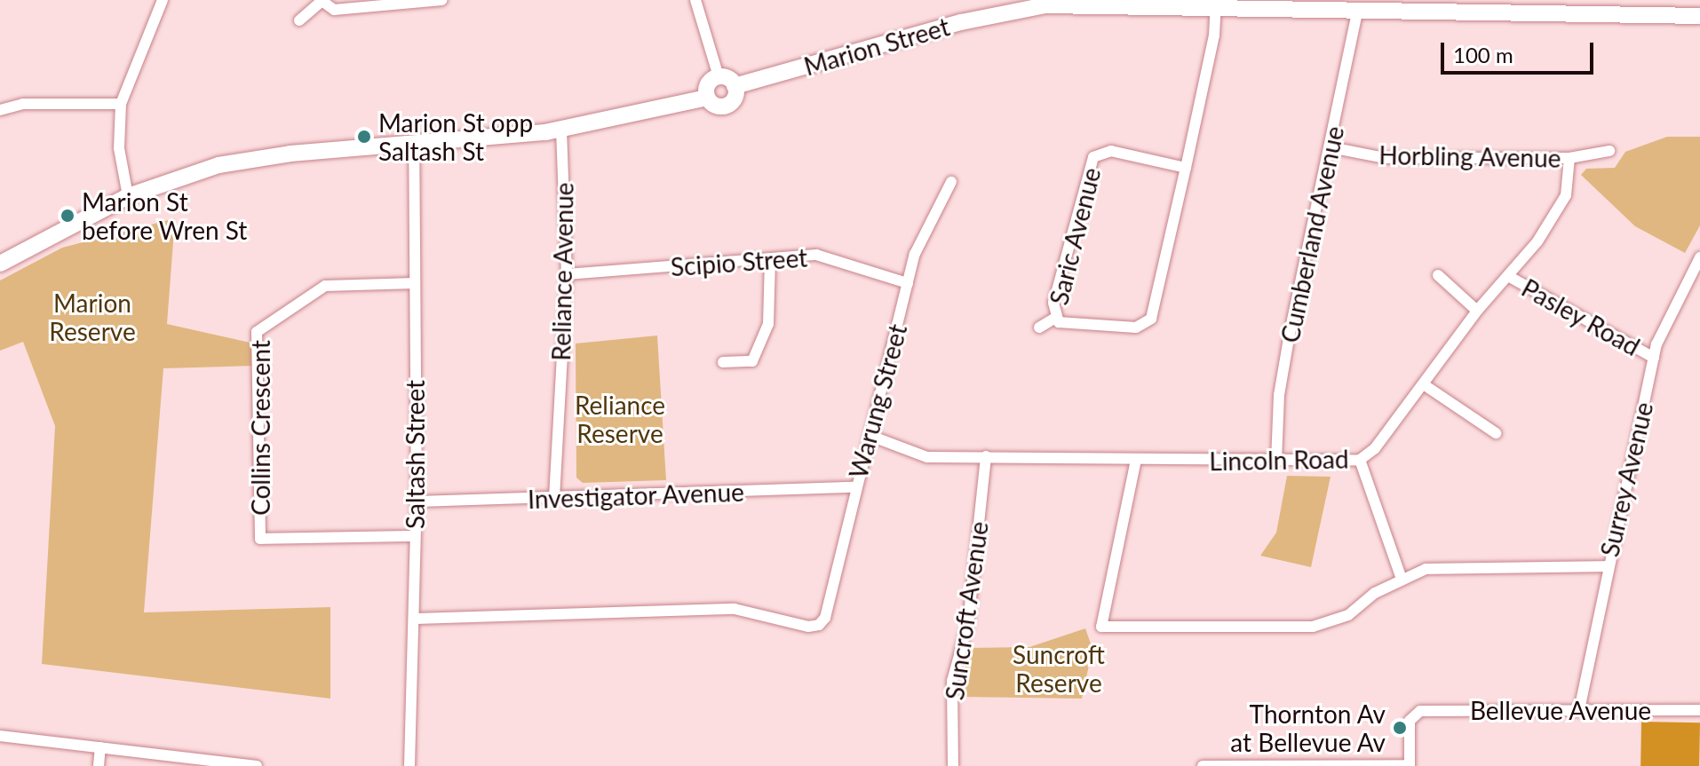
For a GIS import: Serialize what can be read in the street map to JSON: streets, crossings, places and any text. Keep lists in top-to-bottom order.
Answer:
{
  "streets": {
    "main road": ["Marion Street"],
    "street": [
      "Horbling Avenue",
      "Cumberland Avenue",
      "Saric Avenue",
      "Scipio Street",
      "Reliance Avenue",
      "Pasley Road",
      "Warung Street",
      "Collins Crescent",
      "Saltash Street",
      "Lincoln Road",
      "Surrey Avenue",
      "Investigator Avenue",
      "Suncroft Avenue",
      "Bellevue Avenue"
    ]
  },
  "crossings": [
    ["Marion Street", "Cumberland Avenue"],
    ["Marion Street", "Saric Avenue"],
    ["Horbling Avenue", "Cumberland Avenue"],
    ["Horbling Avenue", "Lincoln Road"],
    ["Cumberland Avenue", "Lincoln Road"],
    ["Scipio Street", "Reliance Avenue"],
    ["Scipio Street", "Warung Street"],
    ["Reliance Avenue", "Investigator Avenue"],
    ["Pasley Road", "Lincoln Road"],
    ["Pasley Road", "Surrey Avenue"],
    ["Warung Street", "Saltash Street"],
    ["Warung Street", "Lincoln Road"],
    ["Warung Street", "Investigator Avenue"],
    ["Collins Crescent", "Saltash Street"],
    ["Saltash Street", "Investigator Avenue"],
    ["Lincoln Road", "Suncroft Avenue"],
    ["Surrey Avenue", "Bellevue Avenue"]
  ],
  "parks": ["Marion Reserve", "Reliance Reserve", "Suncroft Reserve"],
  "places": ["Marion St opp Saltash St", "Marion St before Wren St", "Thornton Av at Bellevue Av"],
  "scale_bar": "100 m"
}
